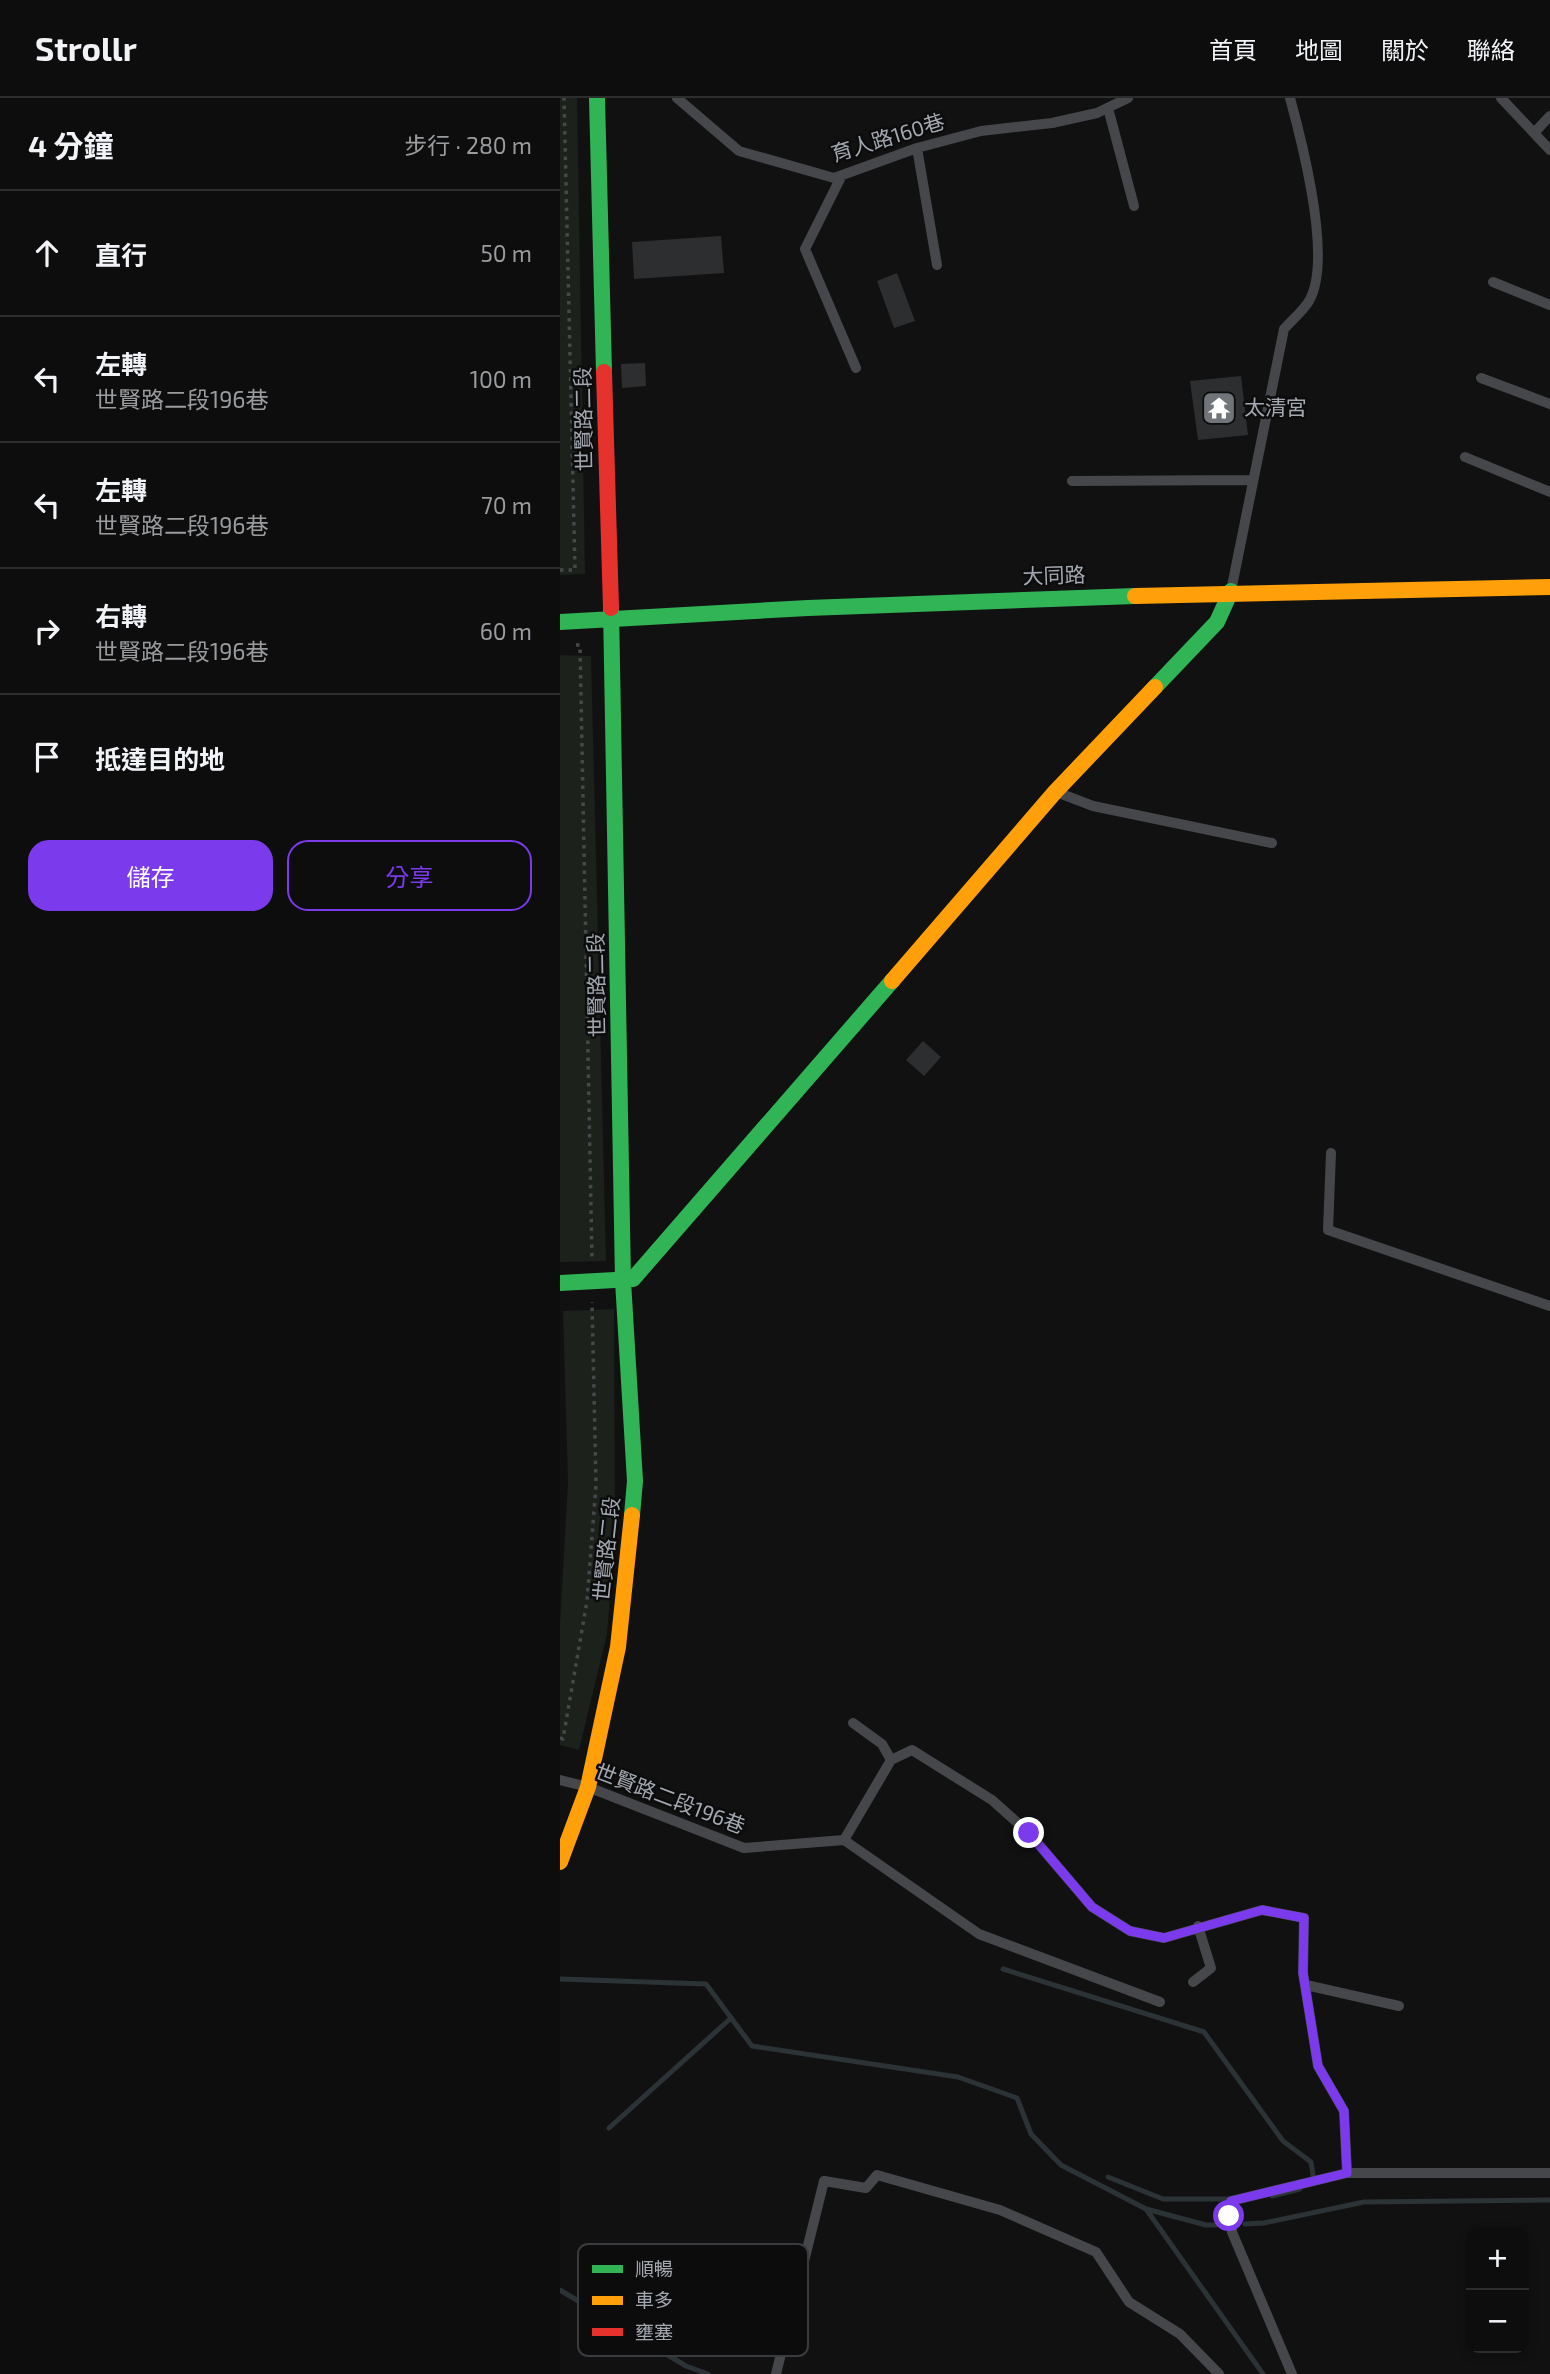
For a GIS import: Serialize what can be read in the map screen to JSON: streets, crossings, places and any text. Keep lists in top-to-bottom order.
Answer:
{
  "streets": {
    "street": ["世賢路二段", "大同路"],
    "lane": ["育人路160巷", "世賢路二段196巷"]
  },
  "crossings": [
    ["世賢路二段", "大同路"],
    ["世賢路二段", "世賢路二段196巷"]
  ],
  "places": {
    "temple": ["太清宮"]
  },
  "legend": ["順暢", "車多", "壅塞"],
  "page": {
    "header": "Strollr",
    "nav": [
      "首頁",
      "地圖",
      "關於",
      "聯絡"
    ],
    "heading": ["4 分鐘", "步行 · 280 m"],
    "list": [
      ["直行", "50 m"],
      ["左轉", "世賢路二段196巷", "100 m"],
      ["左轉", "世賢路二段196巷", "70 m"],
      ["右轉", "世賢路二段196巷", "60 m"],
      "抵達目的地"
    ],
    "buttons": ["儲存", "分享"],
    "map_buttons": ["+", "−"]
  }
}
